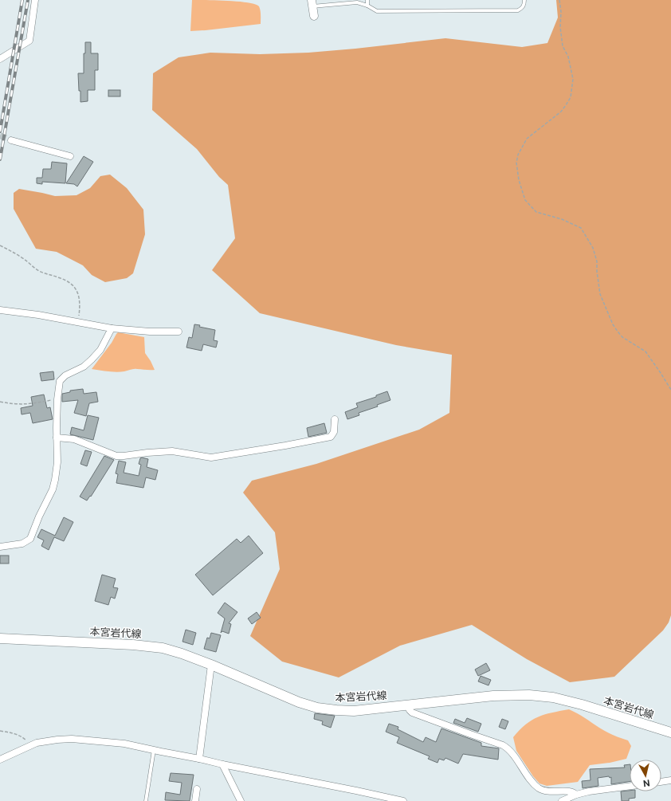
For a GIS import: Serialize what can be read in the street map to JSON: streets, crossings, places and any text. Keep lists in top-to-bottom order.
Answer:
{
  "streets": {
    "main road": ["本宮岩代線"]
  },
  "north": "bottom"
}
